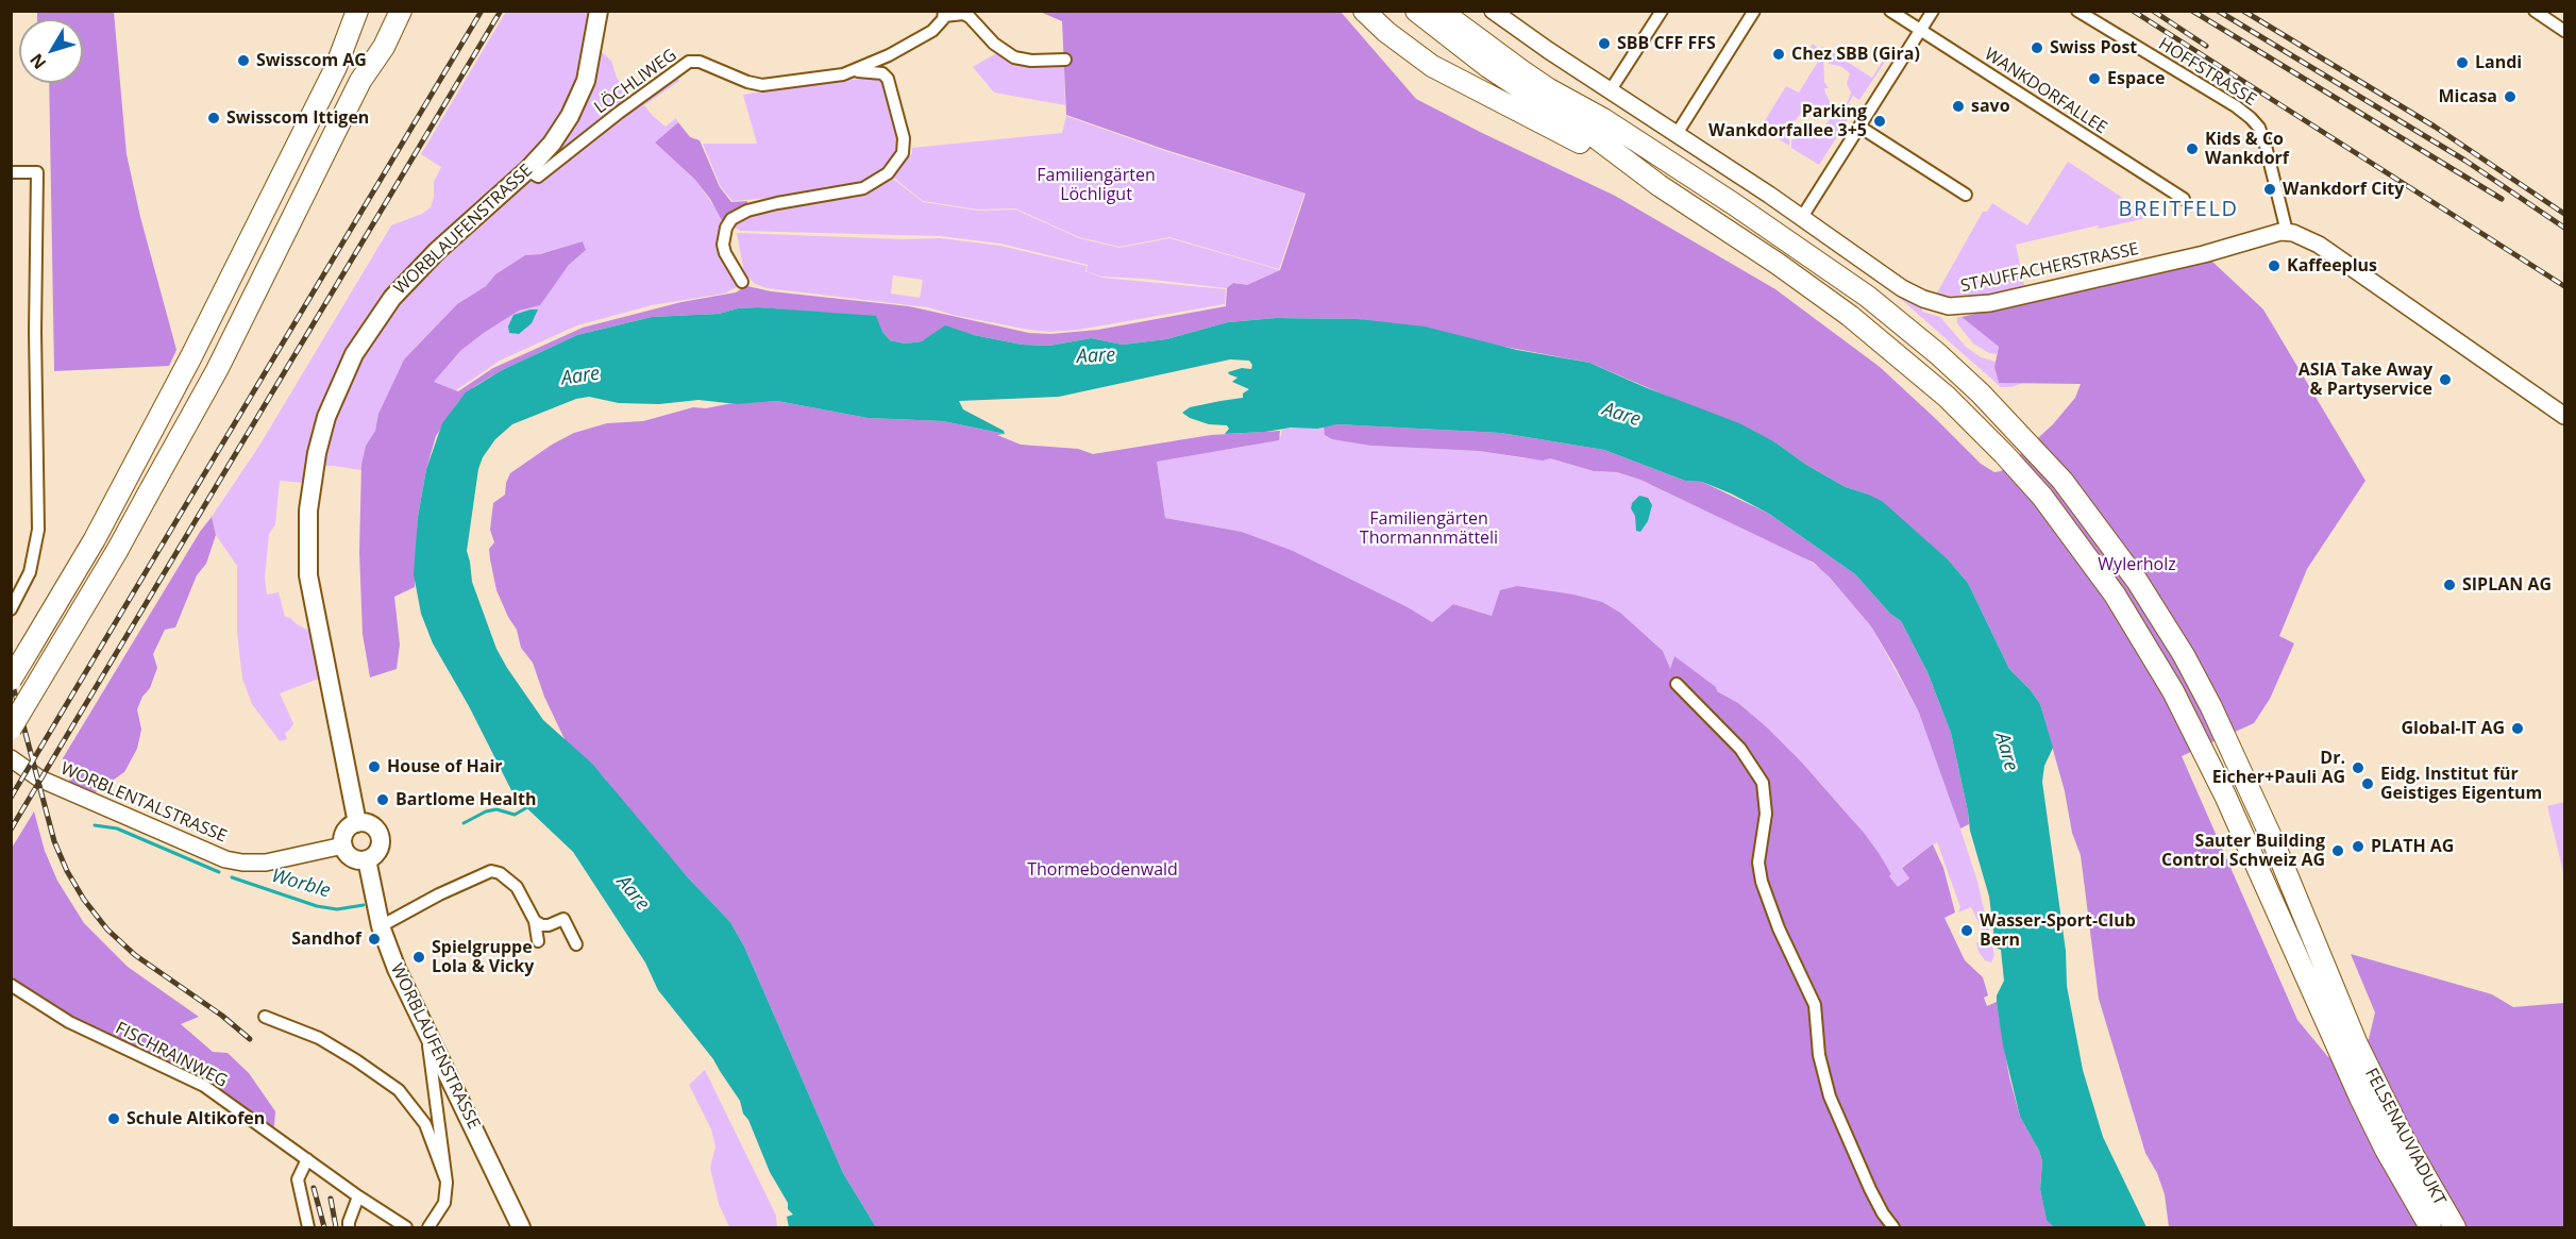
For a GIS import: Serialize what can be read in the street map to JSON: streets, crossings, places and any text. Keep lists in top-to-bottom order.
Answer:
{
  "streets": {
    "highway": ["FELSENAUVIADUKT"],
    "main road": ["WORBLAUFENSTRASSE"],
    "street": [
      "HOFFSTRASSE",
      "LÖCHLIWEG",
      "WANKDORFALLEE",
      "STAUFFACHERSTRASSE",
      "WORBLENTALSTRASSE",
      "FISCHRAINWEG"
    ]
  },
  "crossings": [
    ["HOFFSTRASSE", "STAUFFACHERSTRASSE"],
    ["LÖCHLIWEG", "WORBLAUFENSTRASSE"],
    ["WORBLAUFENSTRASSE", "WORBLENTALSTRASSE"]
  ],
  "districts": ["BREITFELD"],
  "water": ["Aare", "Worble"],
  "parks": [
    "Familiengärten Löchligut",
    "Familiengärten Thormannmätteli",
    "Wylerholz",
    "Thormebodenwald"
  ],
  "places": [
    "SBB CFF FFS",
    "Swiss Post",
    "Chez SBB (Gira)",
    "Swisscom AG",
    "Landi",
    "Espace",
    "Micasa",
    "savo",
    "Swisscom Ittigen",
    "Parking Wankdorfallee 3+5",
    "Kids & Co Wankdorf",
    "Wankdorf City",
    "Kaffeeplus",
    "ASIA Take Away & Partyservice",
    "SIPLAN AG",
    "Global-IT AG",
    "House of Hair",
    "Dr. Eicher+Pauli AG",
    "Eidg. Institut für Geistiges Eigentum",
    "Bartlome Health",
    "PLATH AG",
    "Sauter Building Control Schweiz AG",
    "Wasser-Sport-Club Bern",
    "Sandhof",
    "Spielgruppe Lola & Vicky",
    "Schule Altikofen"
  ],
  "north": "bottom left"
}
